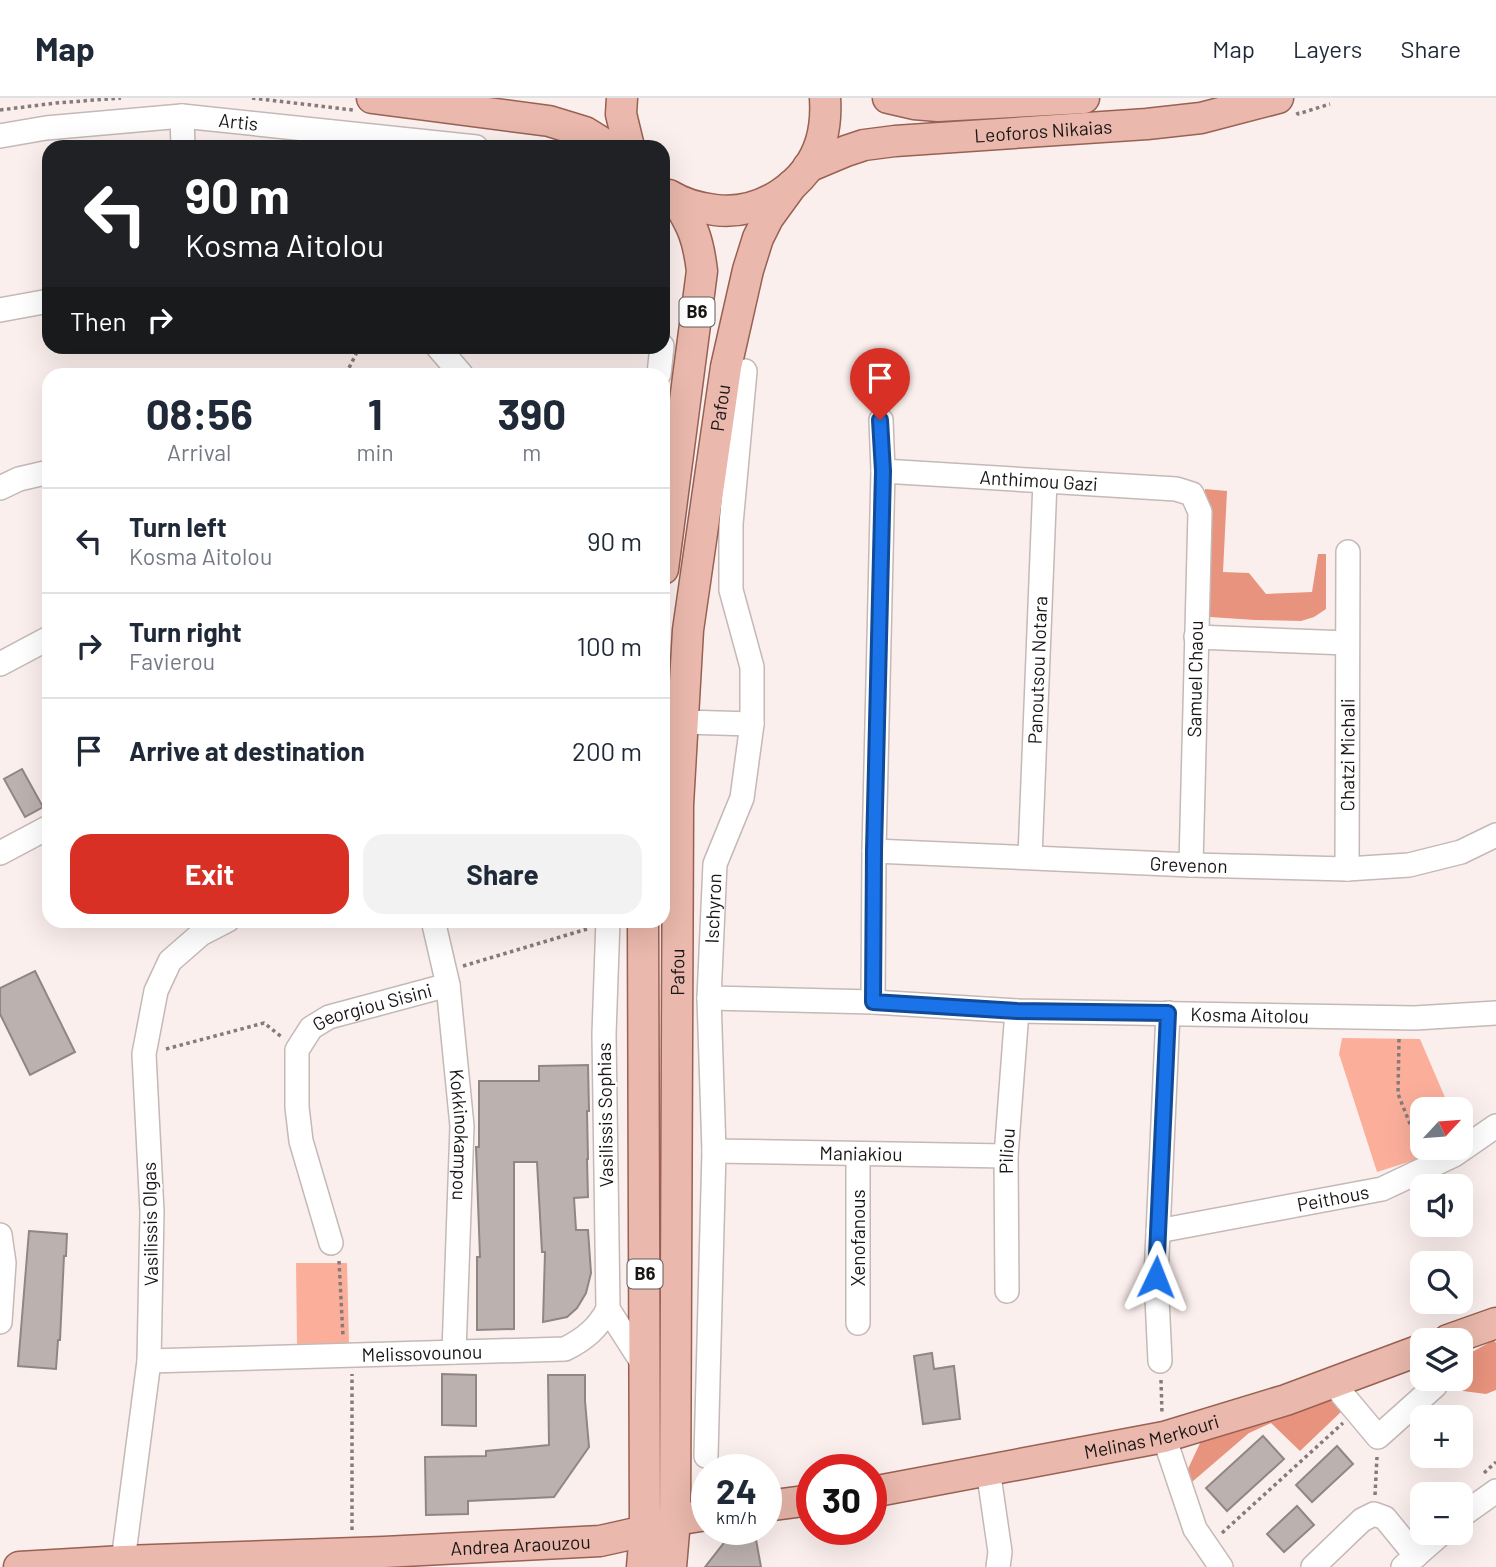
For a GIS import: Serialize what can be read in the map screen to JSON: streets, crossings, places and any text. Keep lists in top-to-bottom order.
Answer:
{
  "streets": {
    "main road": [
      "Leoforos Nikaias",
      "B6",
      "Pafou",
      "Melinas Merkouri",
      "Andrea Araouzou"
    ],
    "street": [
      "Artis",
      "Anthimou Gazi",
      "Panoutsou Notara",
      "Samuel Chaou",
      "Chatzi Michali",
      "Grevenon",
      "Ischyron",
      "Georgiou Sisini",
      "Kosma Aitolou",
      "Vasilissis Sophias",
      "Kokkinokampou",
      "Piliou",
      "Maniakiou",
      "Peithous",
      "Vasilissis Olgas",
      "Xenofanous",
      "Melissovounou"
    ]
  },
  "crossings": [
    ["Leoforos Nikaias", "B6"],
    ["Leoforos Nikaias", "Pafou"],
    ["B6", "Pafou"],
    ["Pafou", "Andrea Araouzou"],
    ["Anthimou Gazi", "Panoutsou Notara"],
    ["Anthimou Gazi", "Samuel Chaou"],
    ["Panoutsou Notara", "Grevenon"],
    ["Samuel Chaou", "Grevenon"],
    ["Chatzi Michali", "Grevenon"],
    ["Ischyron", "Kosma Aitolou"],
    ["Ischyron", "Maniakiou"],
    ["Georgiou Sisini", "Kokkinokampou"],
    ["Kosma Aitolou", "Piliou"],
    ["Vasilissis Sophias", "Melissovounou"],
    ["Kokkinokampou", "Melissovounou"],
    ["Piliou", "Maniakiou"],
    ["Maniakiou", "Xenofanous"],
    ["Vasilissis Olgas", "Melissovounou"],
    ["Vasilissis Olgas", "Andrea Araouzou"]
  ],
  "north": "top right",
  "page": {
    "header": "Map",
    "nav": ["Map", "Layers", "Share"],
    "turn": ["90 m", "Kosma Aitolou"],
    "then": "Then",
    "eta": [
      "08:56",
      "Arrival",
      "1",
      "min",
      "390",
      "m"
    ],
    "list": [
      {
        "name": "Turn left",
        "note": "Kosma Aitolou",
        "value": "90 m"
      },
      {
        "name": "Turn right",
        "note": "Favierou",
        "value": "100 m"
      },
      {
        "name": "Arrive at destination",
        "value": "200 m"
      }
    ],
    "buttons": ["Exit", "Share"],
    "map_buttons": ["+", "−"],
    "speed": "24 km/h",
    "limit": "30"
  }
}
